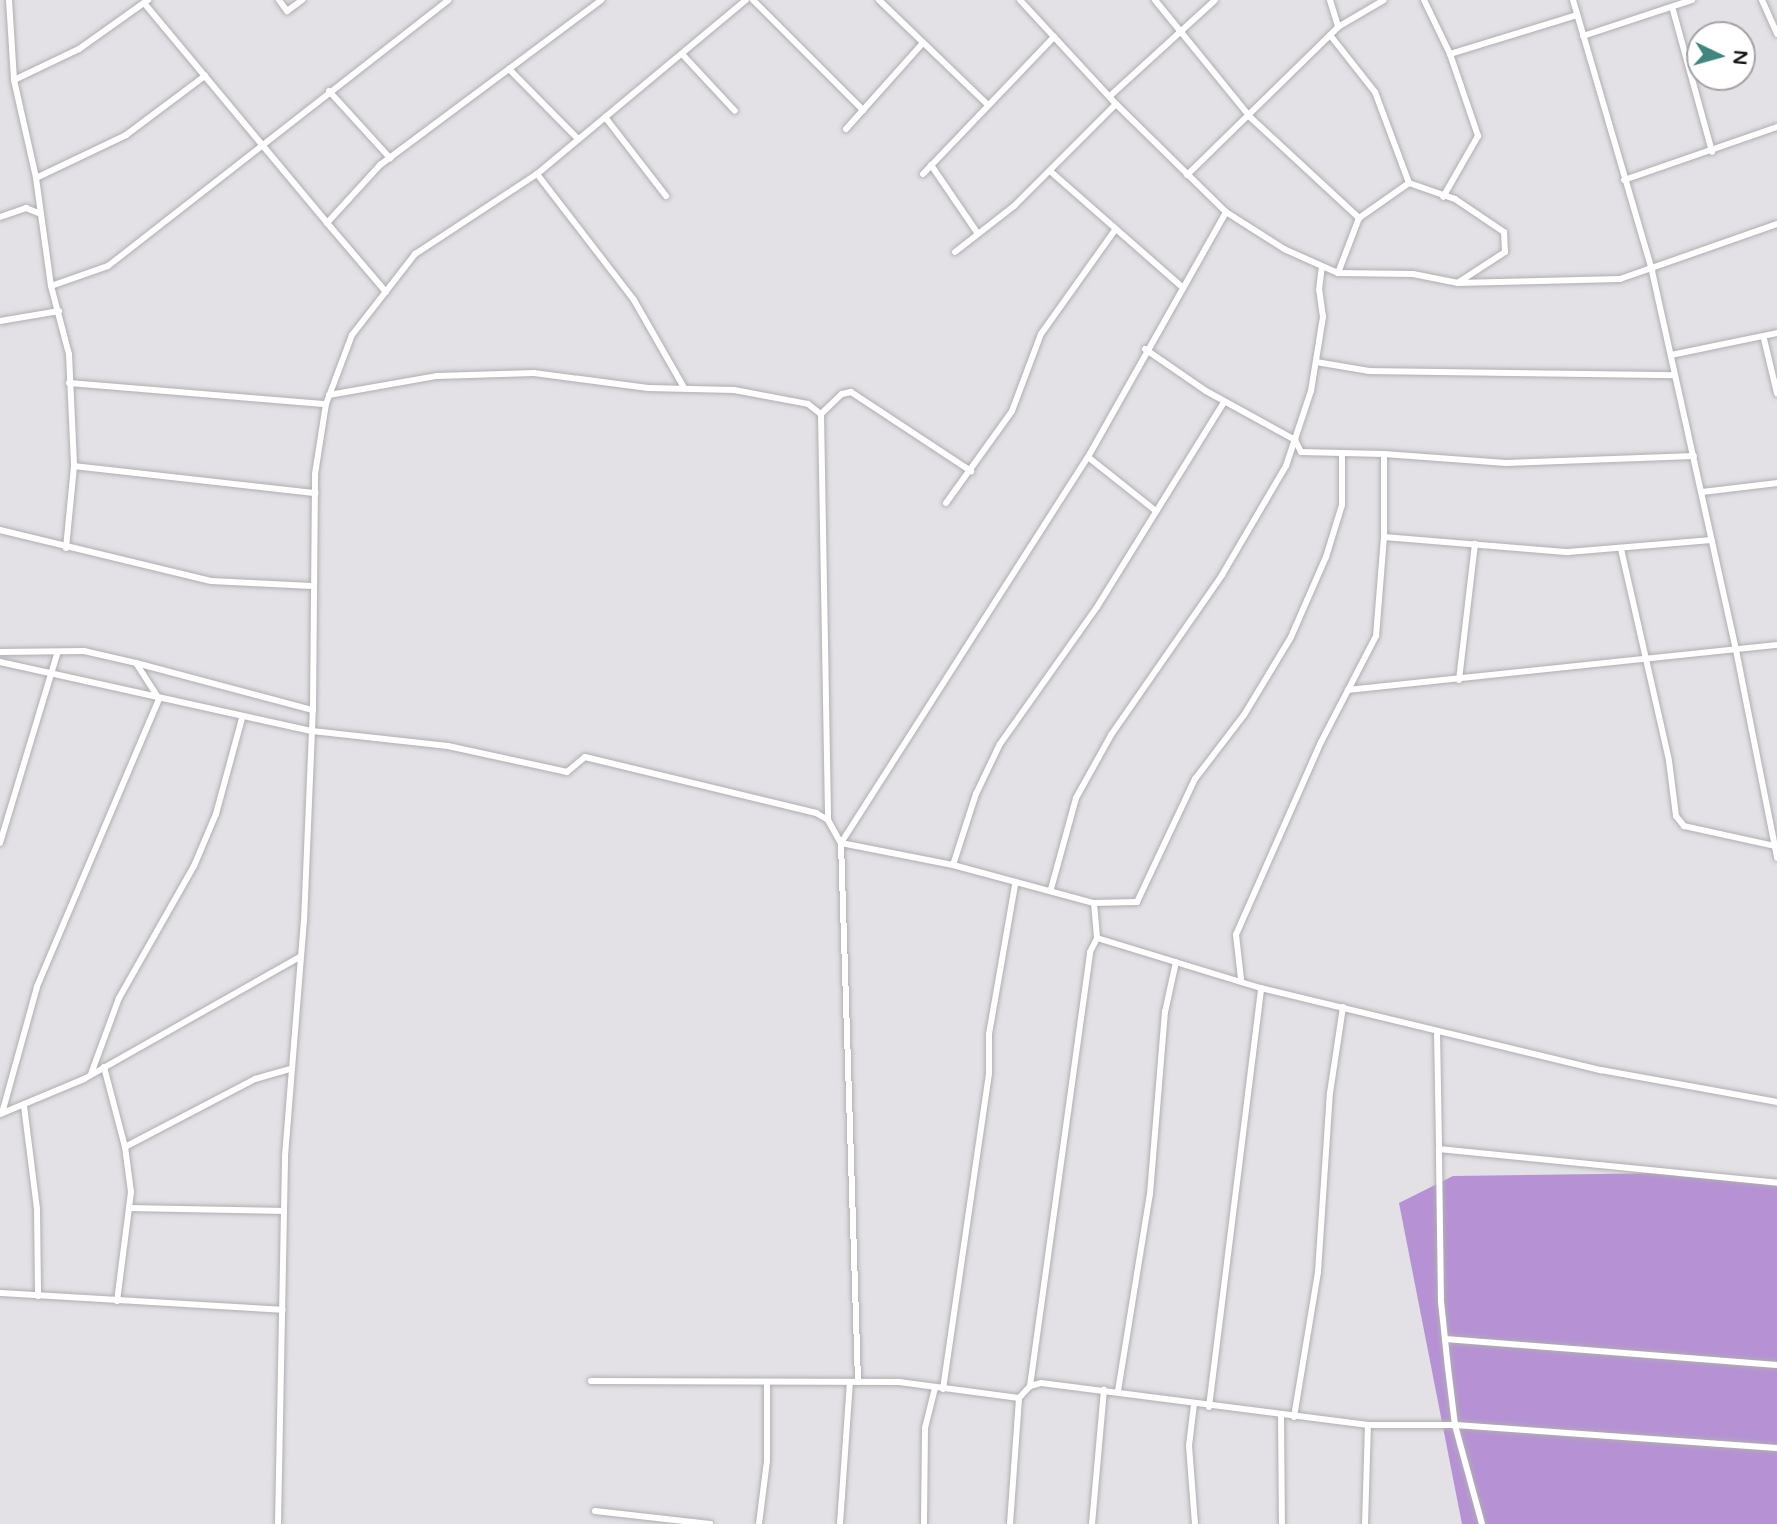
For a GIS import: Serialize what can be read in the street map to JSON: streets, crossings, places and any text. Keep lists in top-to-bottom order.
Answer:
{
  "north": "right"
}
